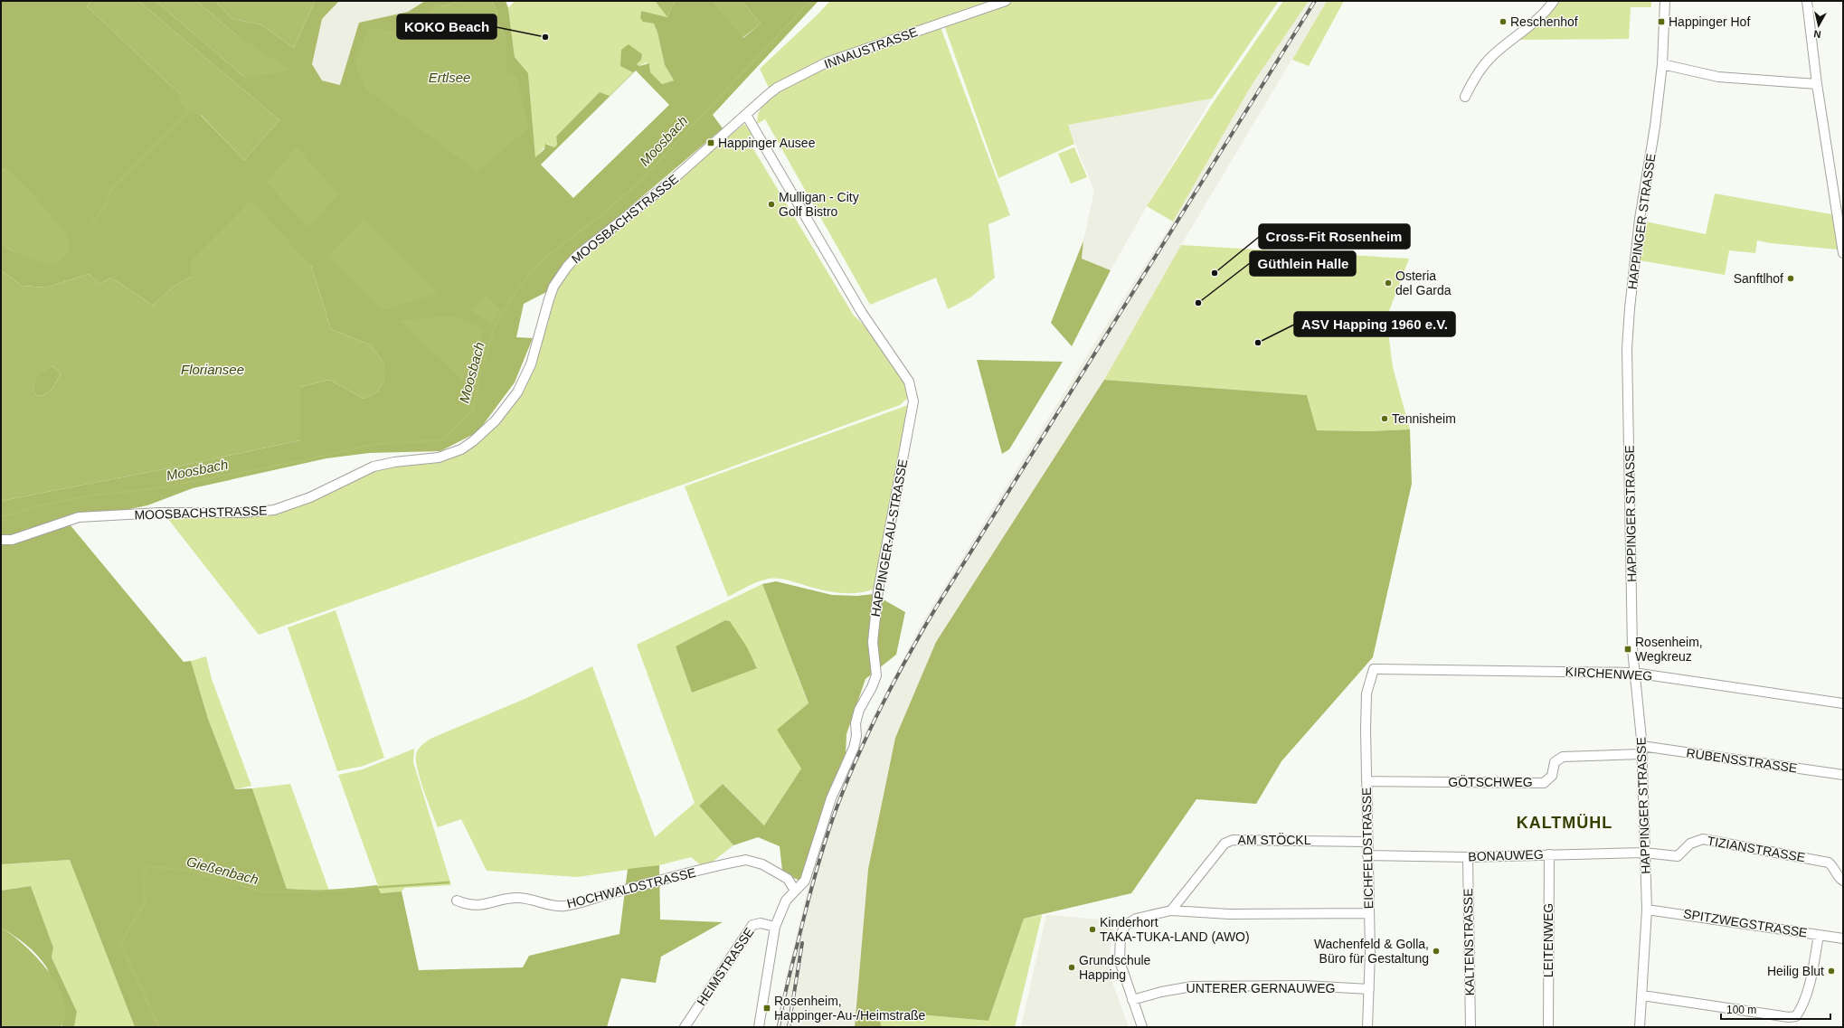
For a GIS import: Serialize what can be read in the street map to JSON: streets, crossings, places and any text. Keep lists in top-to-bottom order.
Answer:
{
  "streets": {
    "street": [
      "INNAUSTRASSE",
      "MOOSBACHSTRASSE",
      "HAPPINGER STRASSE",
      "HAPPINGER-AU-STRASSE",
      "KIRCHENWEG",
      "RUBENSSTRASSE",
      "GÖTSCHWEG",
      "AM STÖCKL",
      "EICHFELDSTRASSE",
      "TIZIANSTRASSE",
      "BONAUWEG",
      "HOCHWALDSTRASSE",
      "SPITZWEGSTRASSE",
      "LEITENWEG",
      "KALTENSTRASSE",
      "HEIMSTRASSE",
      "UNTERER GERNAUWEG"
    ]
  },
  "crossings": [
    ["INNAUSTRASSE", "MOOSBACHSTRASSE"],
    ["INNAUSTRASSE", "HAPPINGER-AU-STRASSE"],
    ["MOOSBACHSTRASSE", "HAPPINGER-AU-STRASSE"],
    ["HAPPINGER STRASSE", "KIRCHENWEG"],
    ["HAPPINGER STRASSE", "RUBENSSTRASSE"],
    ["HAPPINGER STRASSE", "GÖTSCHWEG"],
    ["HAPPINGER STRASSE", "TIZIANSTRASSE"],
    ["HAPPINGER STRASSE", "BONAUWEG"],
    ["HAPPINGER STRASSE", "SPITZWEGSTRASSE"],
    ["HAPPINGER-AU-STRASSE", "HOCHWALDSTRASSE"],
    ["HAPPINGER-AU-STRASSE", "HEIMSTRASSE"],
    ["KIRCHENWEG", "EICHFELDSTRASSE"],
    ["RUBENSSTRASSE", "GÖTSCHWEG"],
    ["GÖTSCHWEG", "EICHFELDSTRASSE"],
    ["AM STÖCKL", "EICHFELDSTRASSE"],
    ["EICHFELDSTRASSE", "BONAUWEG"],
    ["EICHFELDSTRASSE", "UNTERER GERNAUWEG"],
    ["TIZIANSTRASSE", "BONAUWEG"],
    ["BONAUWEG", "LEITENWEG"],
    ["BONAUWEG", "KALTENSTRASSE"]
  ],
  "districts": ["KALTMÜHL"],
  "water": [
    "Ertlsee",
    "Moosbach",
    "Floriansee",
    "Gießenbach"
  ],
  "places": {
    "other": [
      "Reschenhof",
      "KOKO Beach",
      "Mulligan - City Golf Bistro",
      "Cross-Fit Rosenheim",
      "Sanftlhof",
      "Osteria del Garda",
      "Güthlein Halle",
      "ASV Happing 1960 e.V.",
      "Tennisheim",
      "Kinderhort TAKA-TUKA-LAND (AWO)",
      "Wachenfeld & Golla, Büro für Gestaltung",
      "Grundschule Happing",
      "Heilig Blut"
    ],
    "transit": [
      "Happinger Hof",
      "Happinger Ausee",
      "Rosenheim, Wegkreuz",
      "Rosenheim, Happinger-Au-/Heimstraße"
    ]
  },
  "scale_bar": "100 m",
  "north": "bottom"
}
